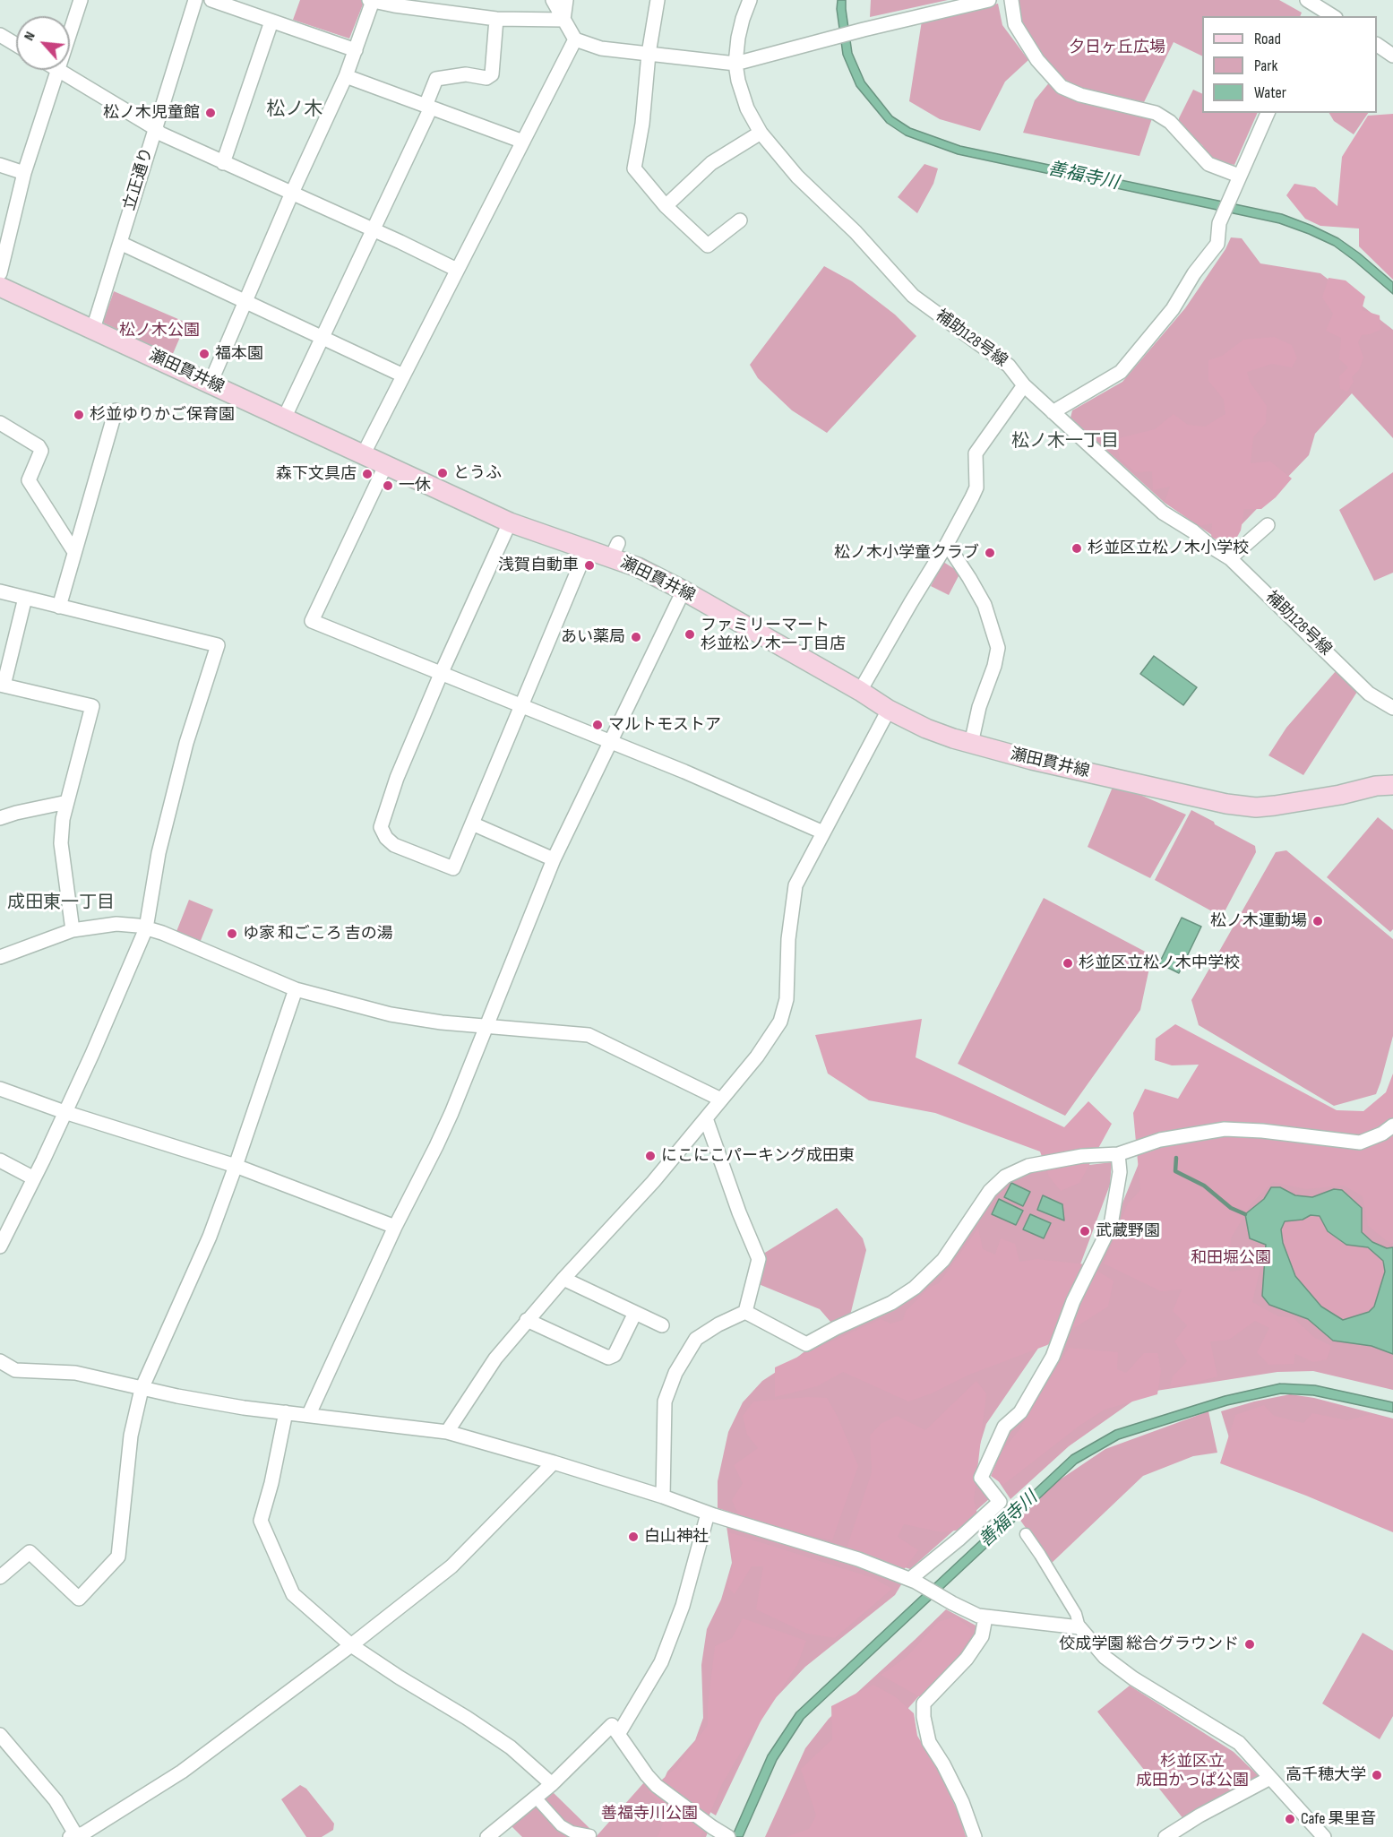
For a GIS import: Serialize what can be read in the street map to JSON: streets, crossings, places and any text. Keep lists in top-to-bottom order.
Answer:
{
  "streets": {
    "main road": ["瀬田貫井線"],
    "street": ["立正通り", "補助128号線"]
  },
  "crossings": [
    ["立正通り", "瀬田貫井線"]
  ],
  "districts": ["松ノ木", "松ノ木一丁目", "成田東一丁目"],
  "water": ["善福寺川"],
  "parks": [
    "夕日ヶ丘広場",
    "松ノ木公園",
    "和田堀公園",
    "杉並区立 成田かっぱ公園",
    "善福寺川公園"
  ],
  "places": [
    "松ノ木児童館",
    "福本園",
    "杉並ゆりかご保育園",
    "とうふ",
    "森下文具店",
    "一休",
    "杉並区立松ノ木小学校",
    "松ノ木小学童クラブ",
    "浅賀自動車",
    "ファミリーマート 杉並松ノ木一丁目店",
    "あい薬局",
    "マルトモストア",
    "松ノ木運動場",
    "ゆ家 和ごころ 吉の湯",
    "杉並区立松ノ木中学校",
    "にこにこパーキング成田東",
    "武蔵野園",
    "白山神社",
    "佼成学園 総合グラウンド",
    "高千穂大学",
    "Cafe 果里音"
  ],
  "legend": ["Road", "Park", "Water"],
  "north": "top left"
}
